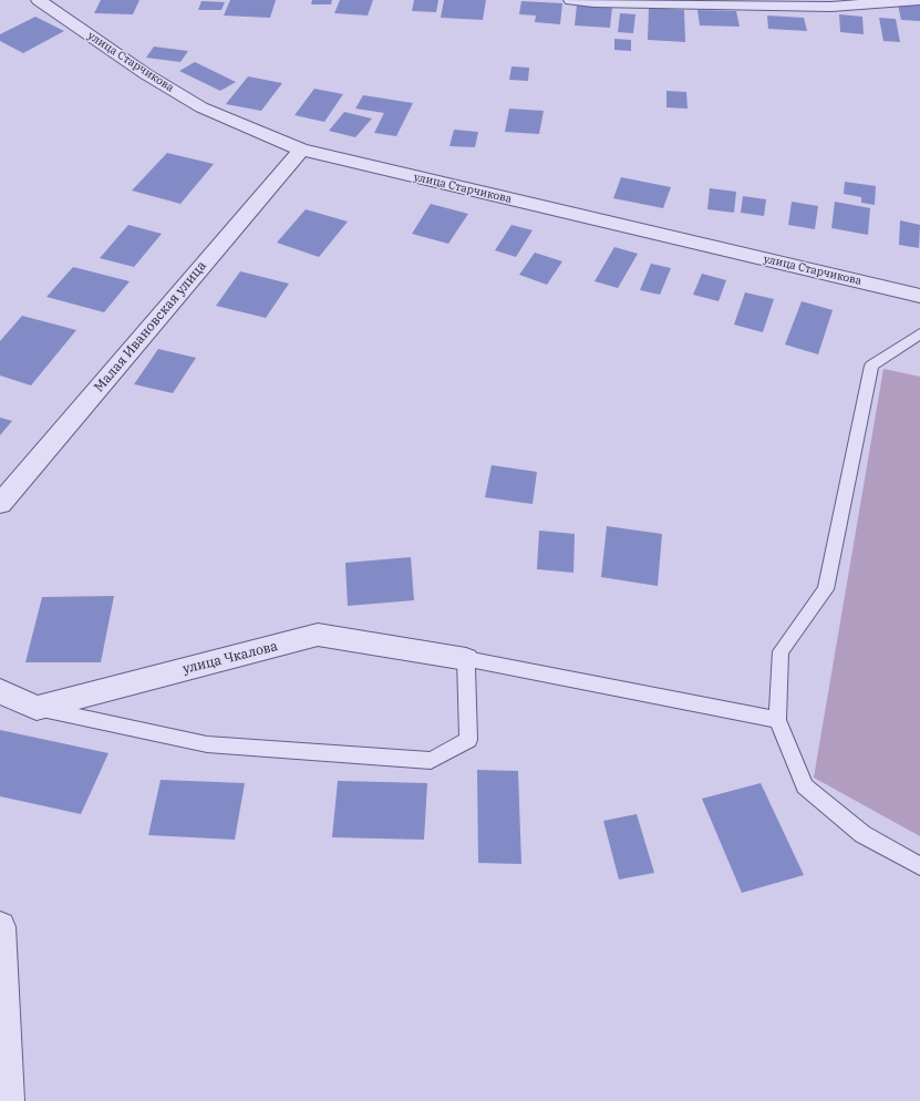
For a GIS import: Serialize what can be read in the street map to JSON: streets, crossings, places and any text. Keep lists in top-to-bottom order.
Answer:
{
  "streets": {
    "street": ["улица Старчикова", "Малая Ивановская улица", "улица Чкалова"]
  },
  "crossings": [
    ["улица Старчикова", "Малая Ивановская улица"]
  ]
}
